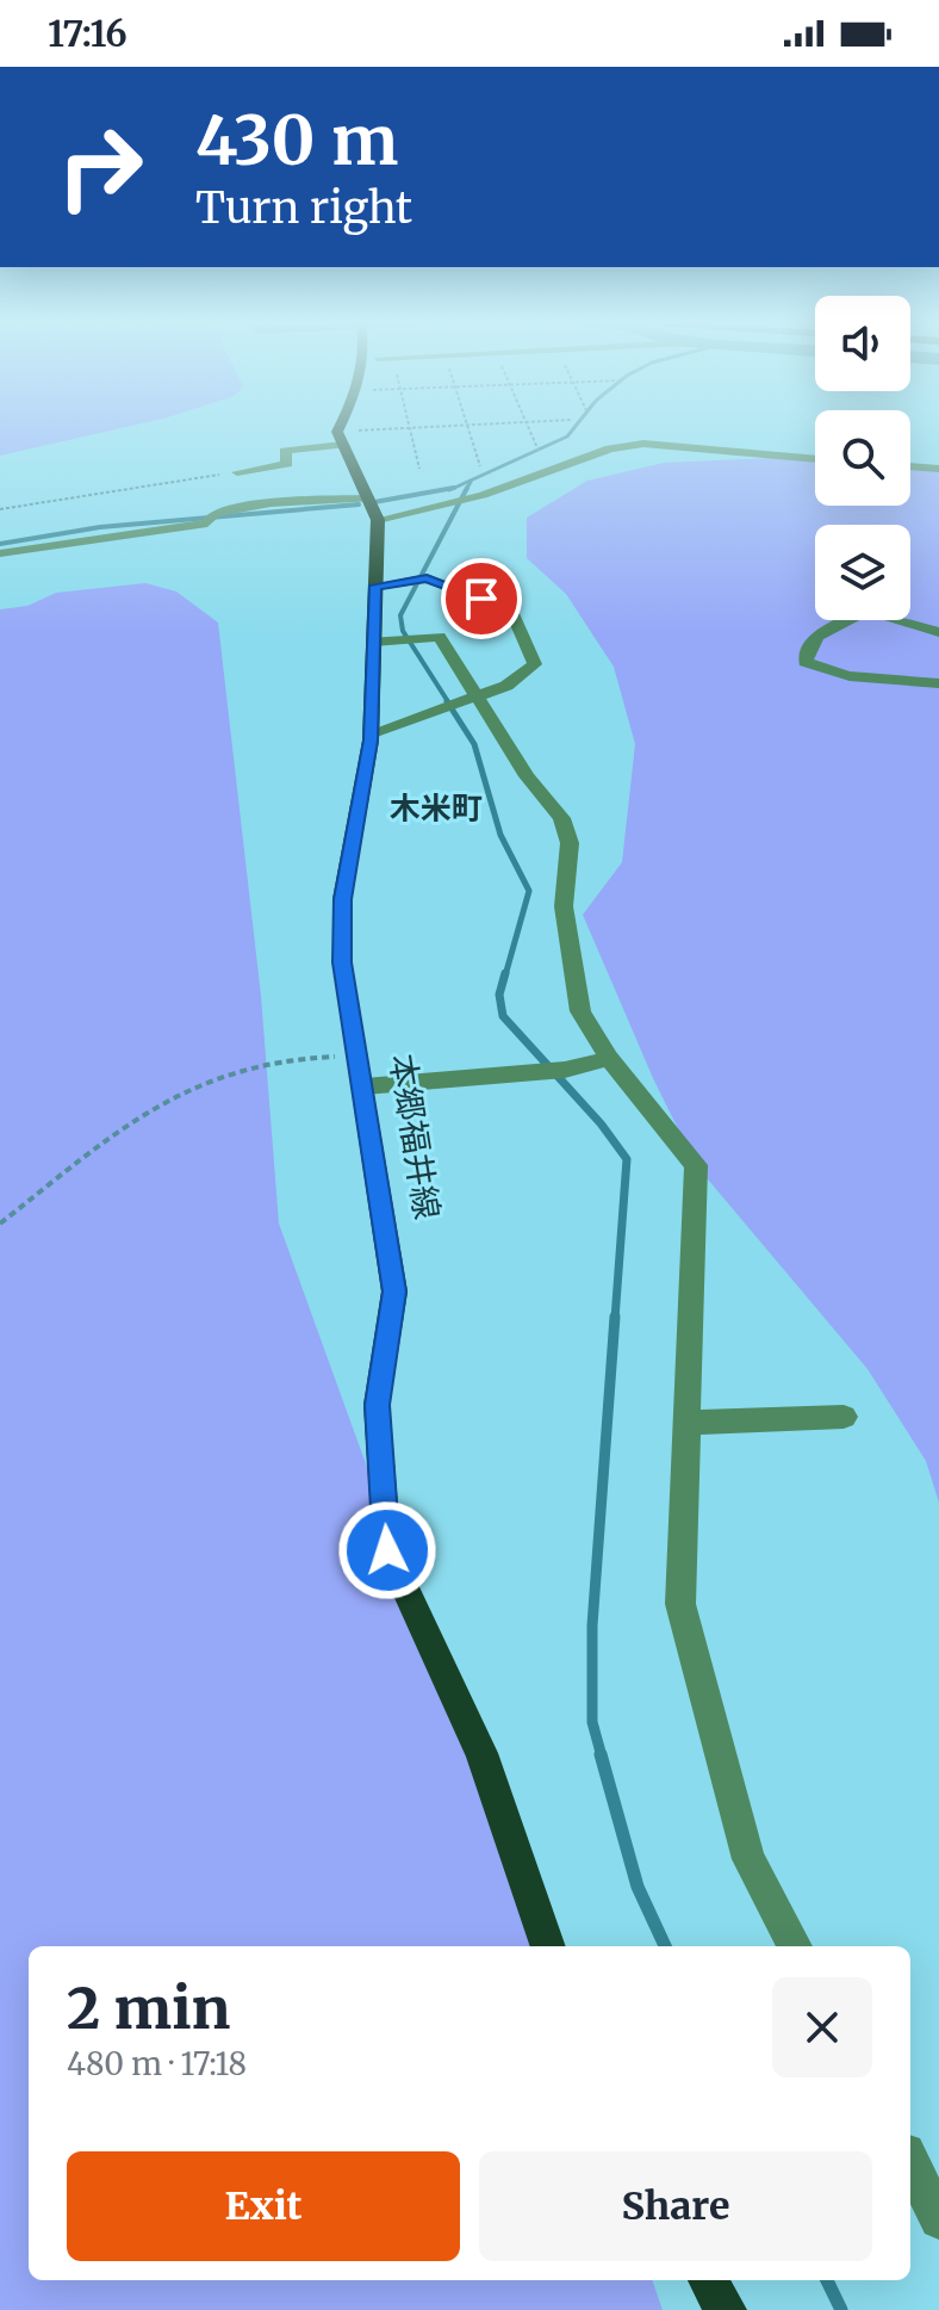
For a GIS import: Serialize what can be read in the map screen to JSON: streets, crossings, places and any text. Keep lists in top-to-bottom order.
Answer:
{
  "streets": {
    "main road": ["本郷福井線"]
  },
  "districts": ["木米町"],
  "page": {
    "status": "17:16",
    "turn": ["430 m", "Turn right"],
    "heading": ["2 min", "480 m · 17:18"],
    "buttons": ["Exit", "Share"]
  }
}
